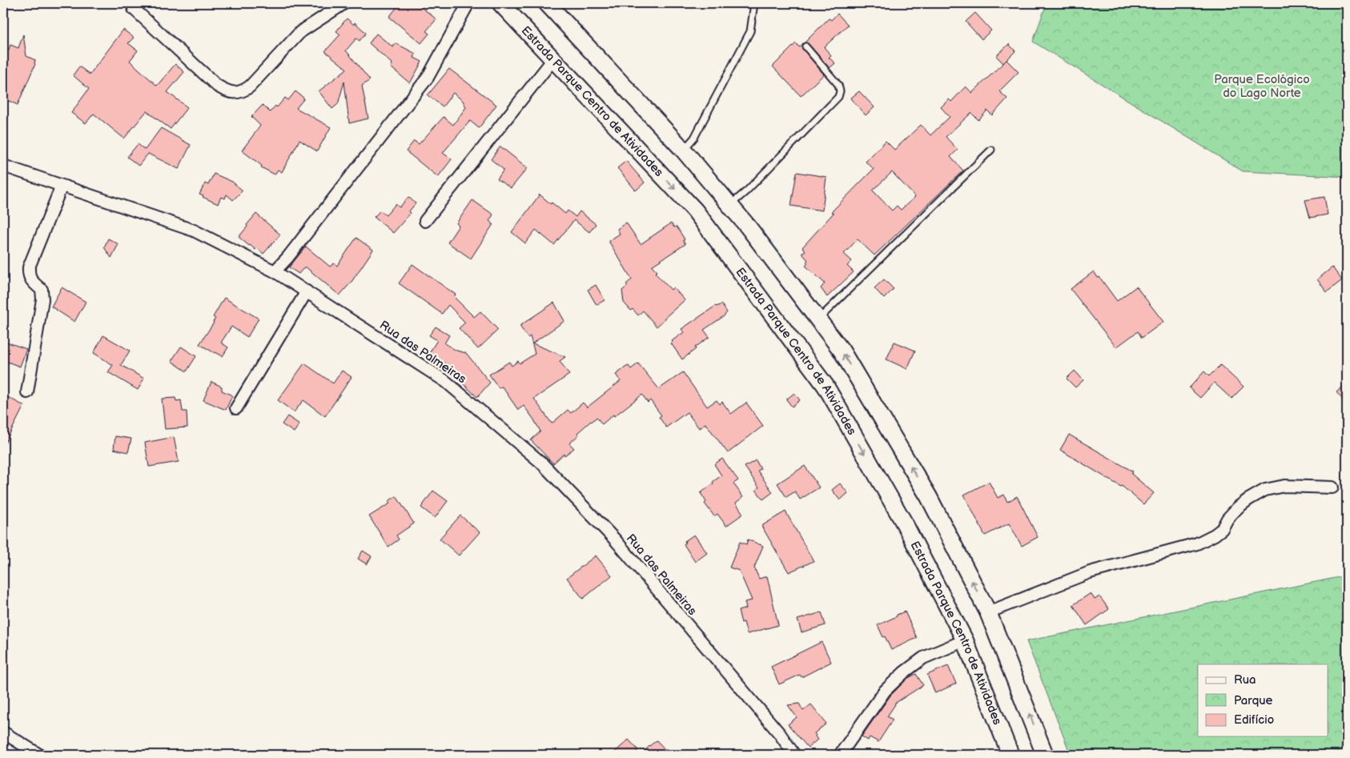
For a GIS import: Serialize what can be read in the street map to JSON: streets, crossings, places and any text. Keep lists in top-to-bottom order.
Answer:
{
  "streets": {
    "main road": ["Estrada Parque Centro de Atividades"],
    "street": ["Rua das Palmeiras"]
  },
  "parks": ["Parque Ecológico do Lago Norte"],
  "legend": ["Rua", "Parque", "Edifício"]
}
